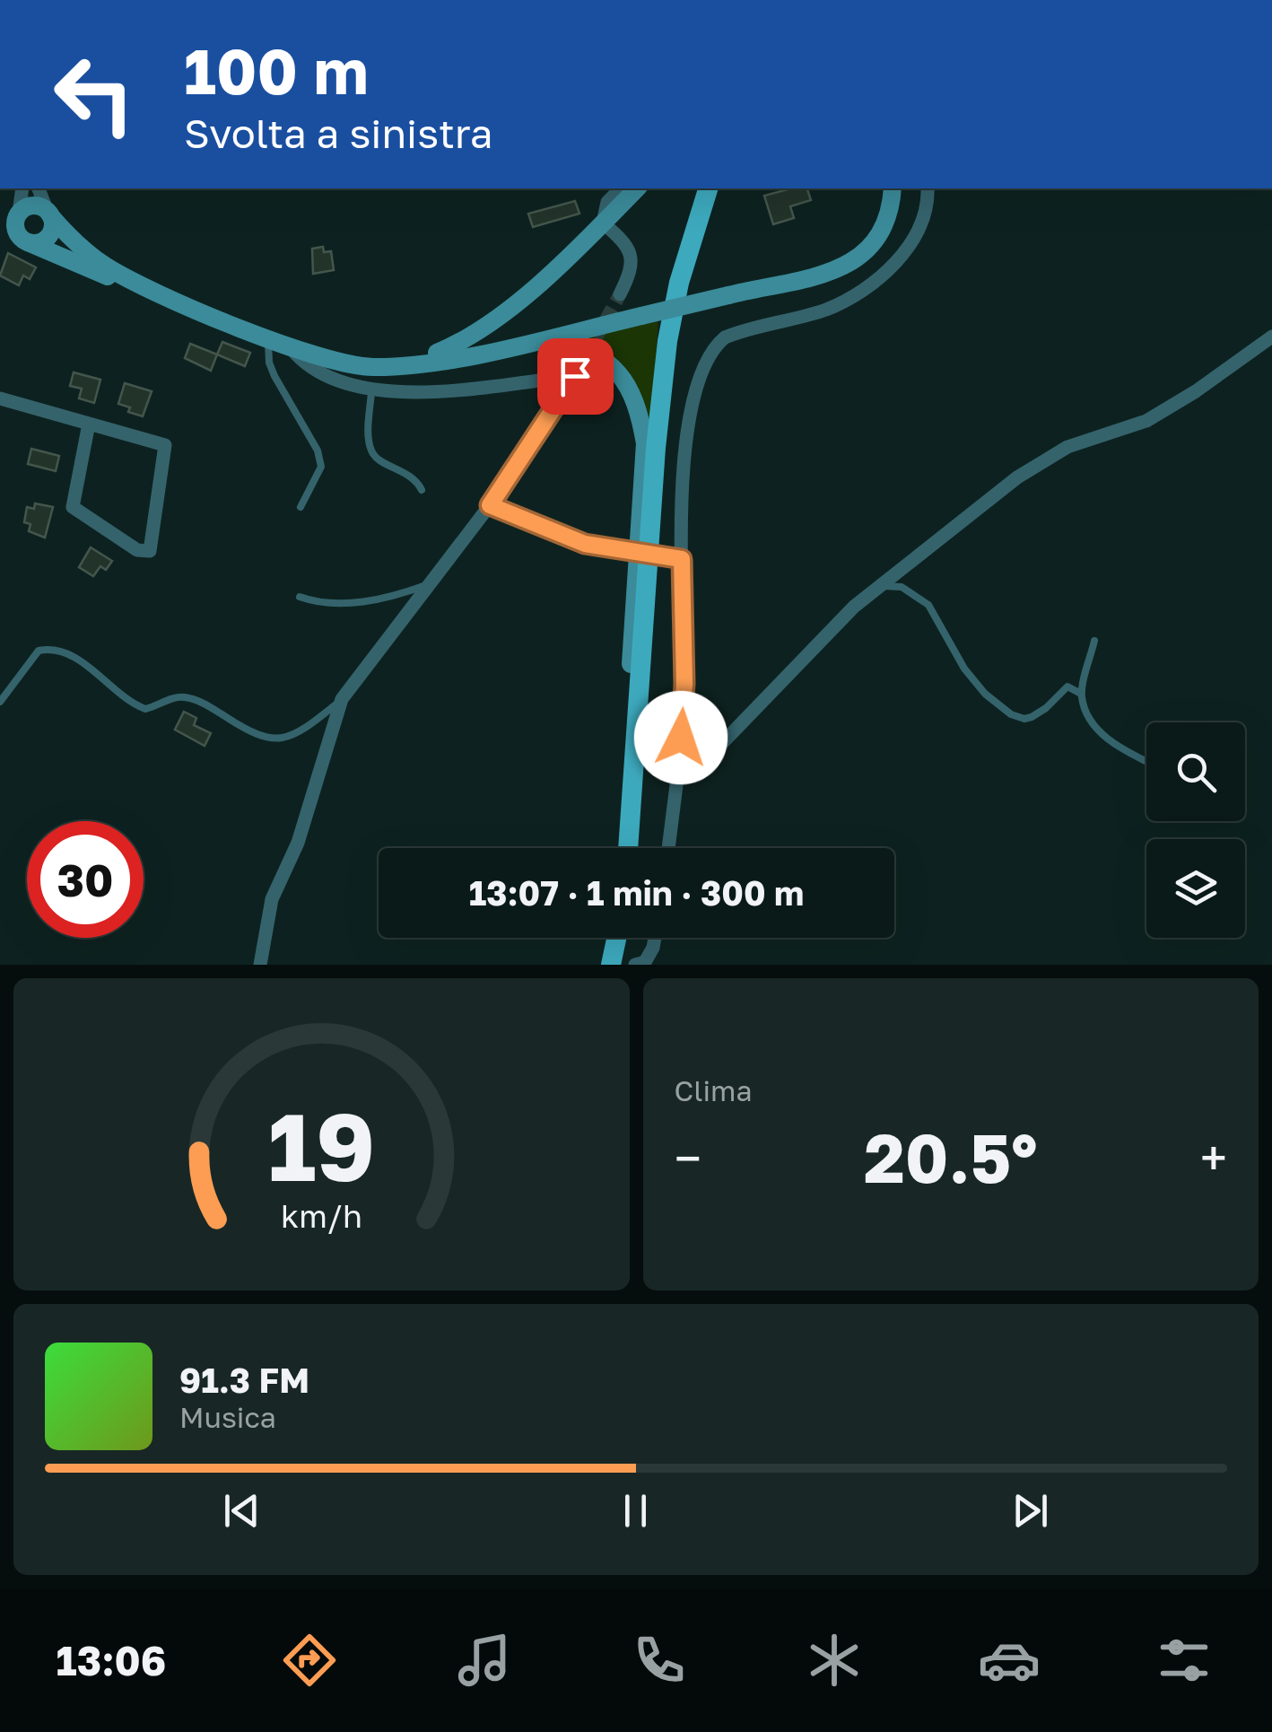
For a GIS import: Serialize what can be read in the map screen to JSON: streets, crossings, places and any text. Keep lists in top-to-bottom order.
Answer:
{
  "page": {
    "turn": ["100 m", "Svolta a sinistra"],
    "limit": "30",
    "trip": "13:07 · 1 min · 300 m",
    "tile": "Clima",
    "heat": ["−", "20.5°", "+"],
    "song": ["91.3 FM", "Musica"],
    "tabs": "13:06",
    "gauge": ["19", "km/h"]
  }
}
